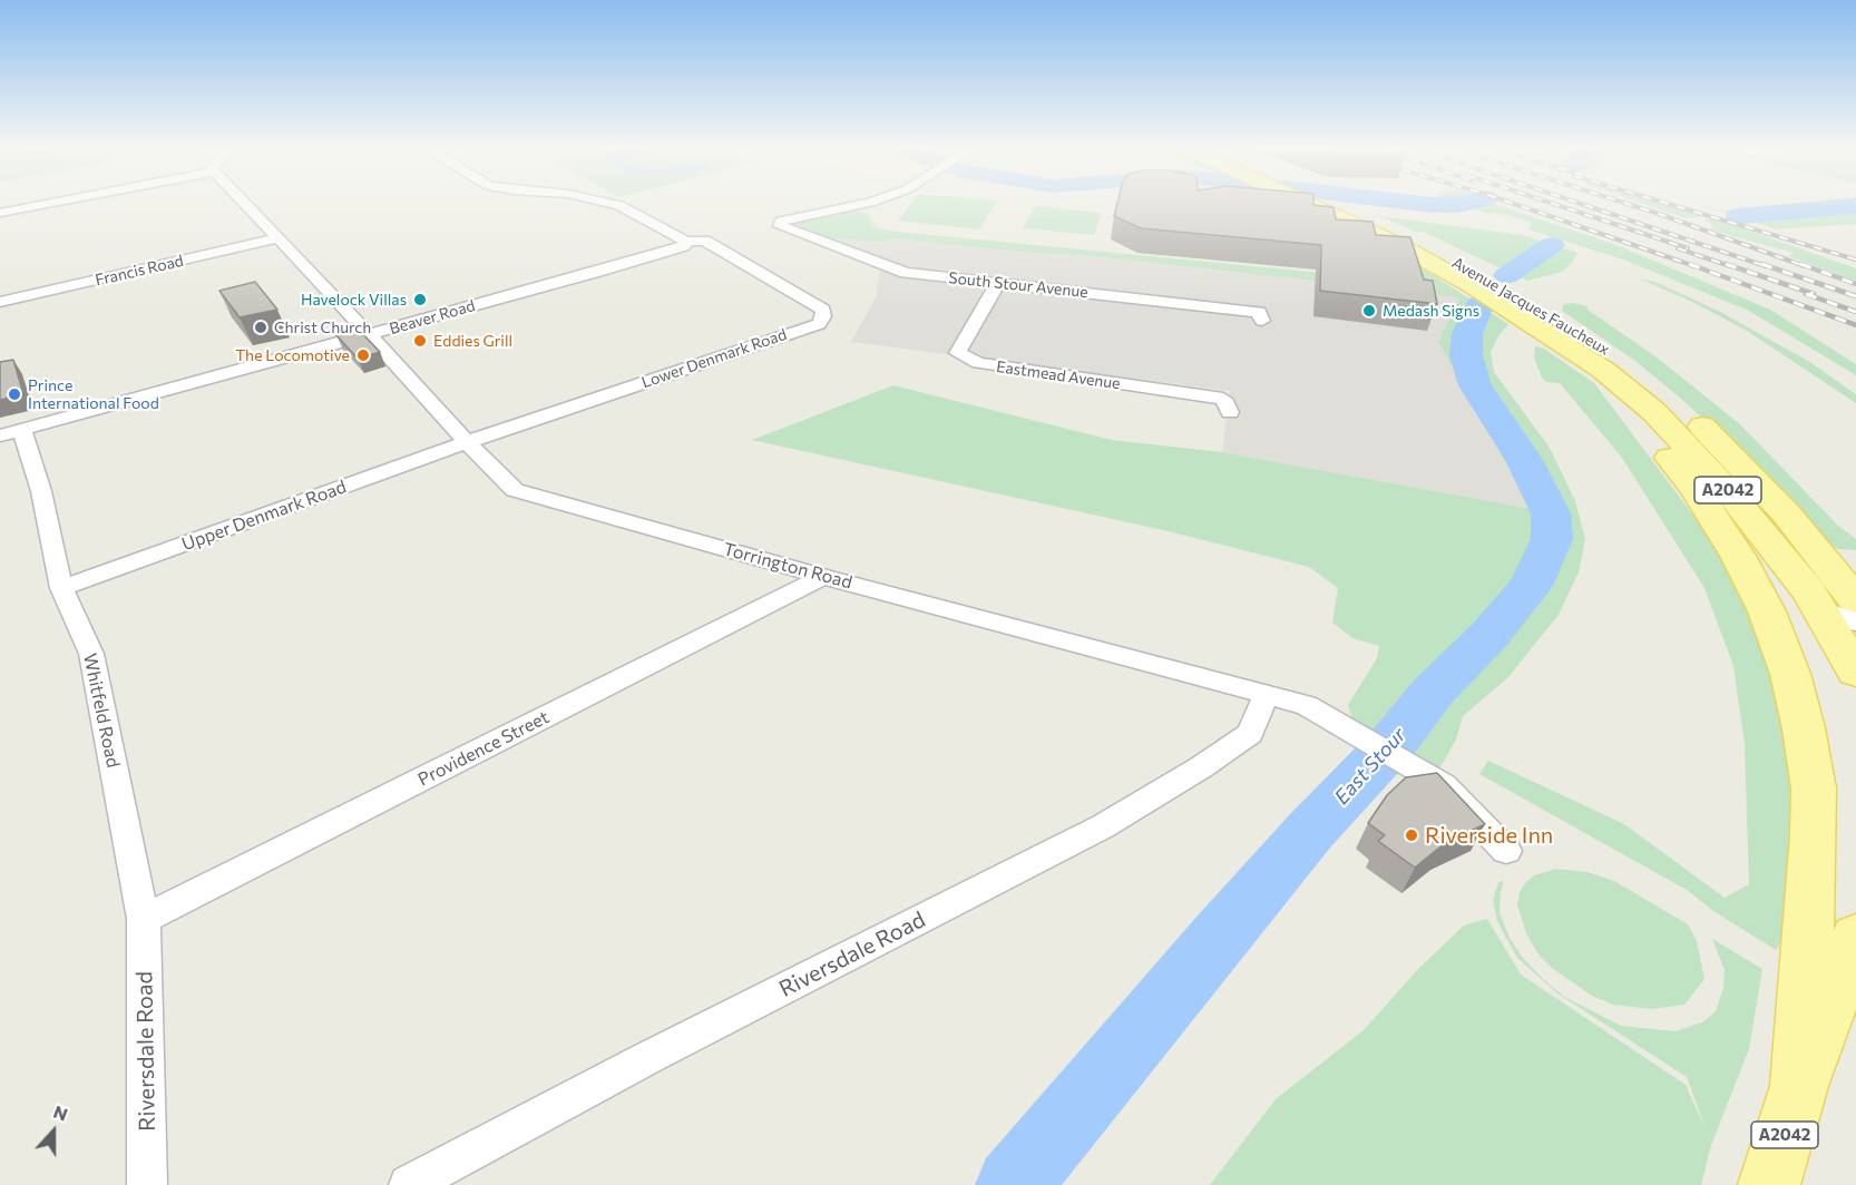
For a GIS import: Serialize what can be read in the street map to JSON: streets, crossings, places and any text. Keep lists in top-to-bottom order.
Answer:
{
  "streets": {
    "main road": ["Avenue Jacques Faucheux", "A2042"],
    "street": [
      "Francis Road",
      "South Stour Avenue",
      "Beaver Road",
      "Lower Denmark Road",
      "Eastmead Avenue",
      "Upper Denmark Road",
      "Torrington Road",
      "Whitfeld Road",
      "Providence Street",
      "Riversdale Road"
    ]
  },
  "crossings": [
    ["Francis Road", "Torrington Road"],
    ["South Stour Avenue", "Eastmead Avenue"],
    ["Beaver Road", "Lower Denmark Road"],
    ["Beaver Road", "Torrington Road"],
    ["Beaver Road", "Whitfeld Road"],
    ["Lower Denmark Road", "Upper Denmark Road"],
    ["Lower Denmark Road", "Torrington Road"],
    ["Upper Denmark Road", "Torrington Road"],
    ["Upper Denmark Road", "Whitfeld Road"],
    ["Torrington Road", "Providence Street"],
    ["Torrington Road", "Riversdale Road"],
    ["Whitfeld Road", "Providence Street"],
    ["Whitfeld Road", "Riversdale Road"],
    ["Providence Street", "Riversdale Road"]
  ],
  "water": ["East Stour"],
  "places": [
    "Havelock Villas",
    "Medash Signs",
    "Christ Church",
    "Eddies Grill",
    "The Locomotive",
    "Prince International Food",
    "Riverside Inn"
  ],
  "north": "top"
}
